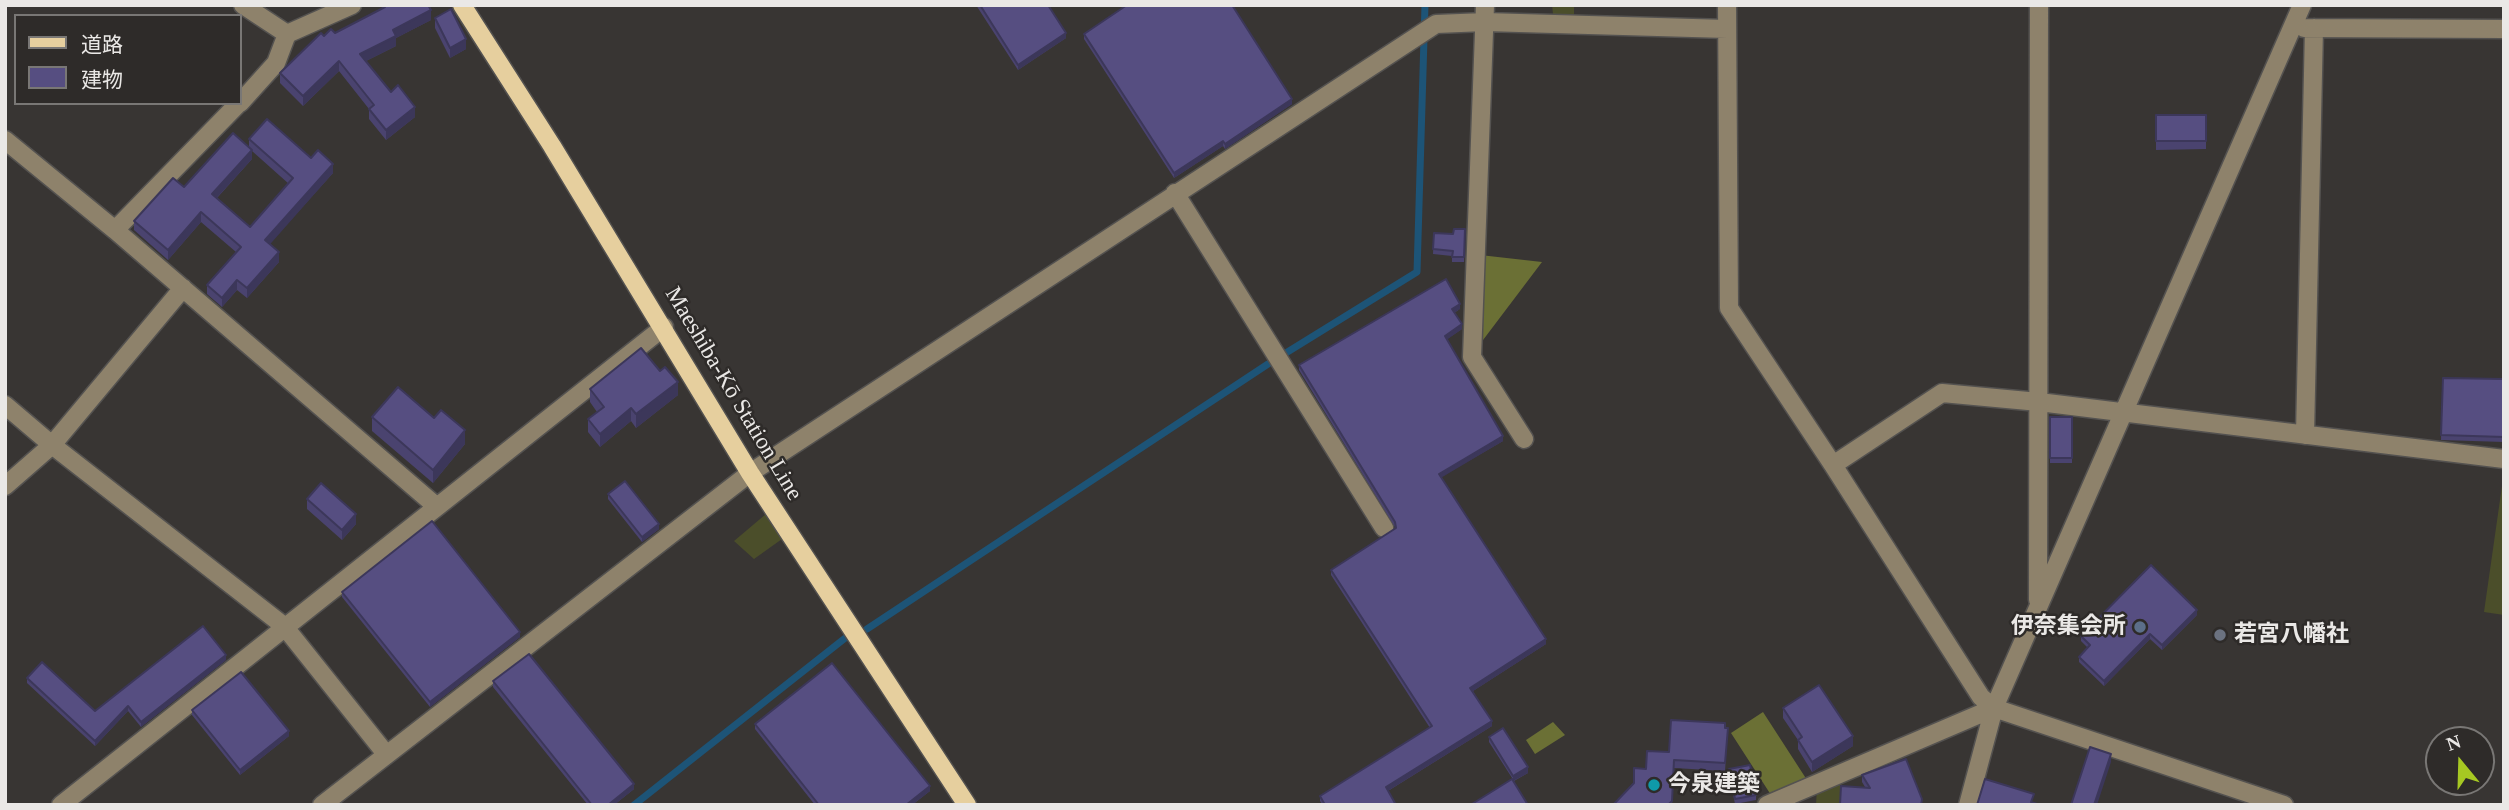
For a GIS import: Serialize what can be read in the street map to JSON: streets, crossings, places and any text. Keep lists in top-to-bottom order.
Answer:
{
  "streets": {
    "main road": ["Maeshiba-Kō Station Line"]
  },
  "places": ["伊奈集会所", "若宮八幡社", "今泉建築"],
  "legend": ["道路", "建物"],
  "north": "top"
}
